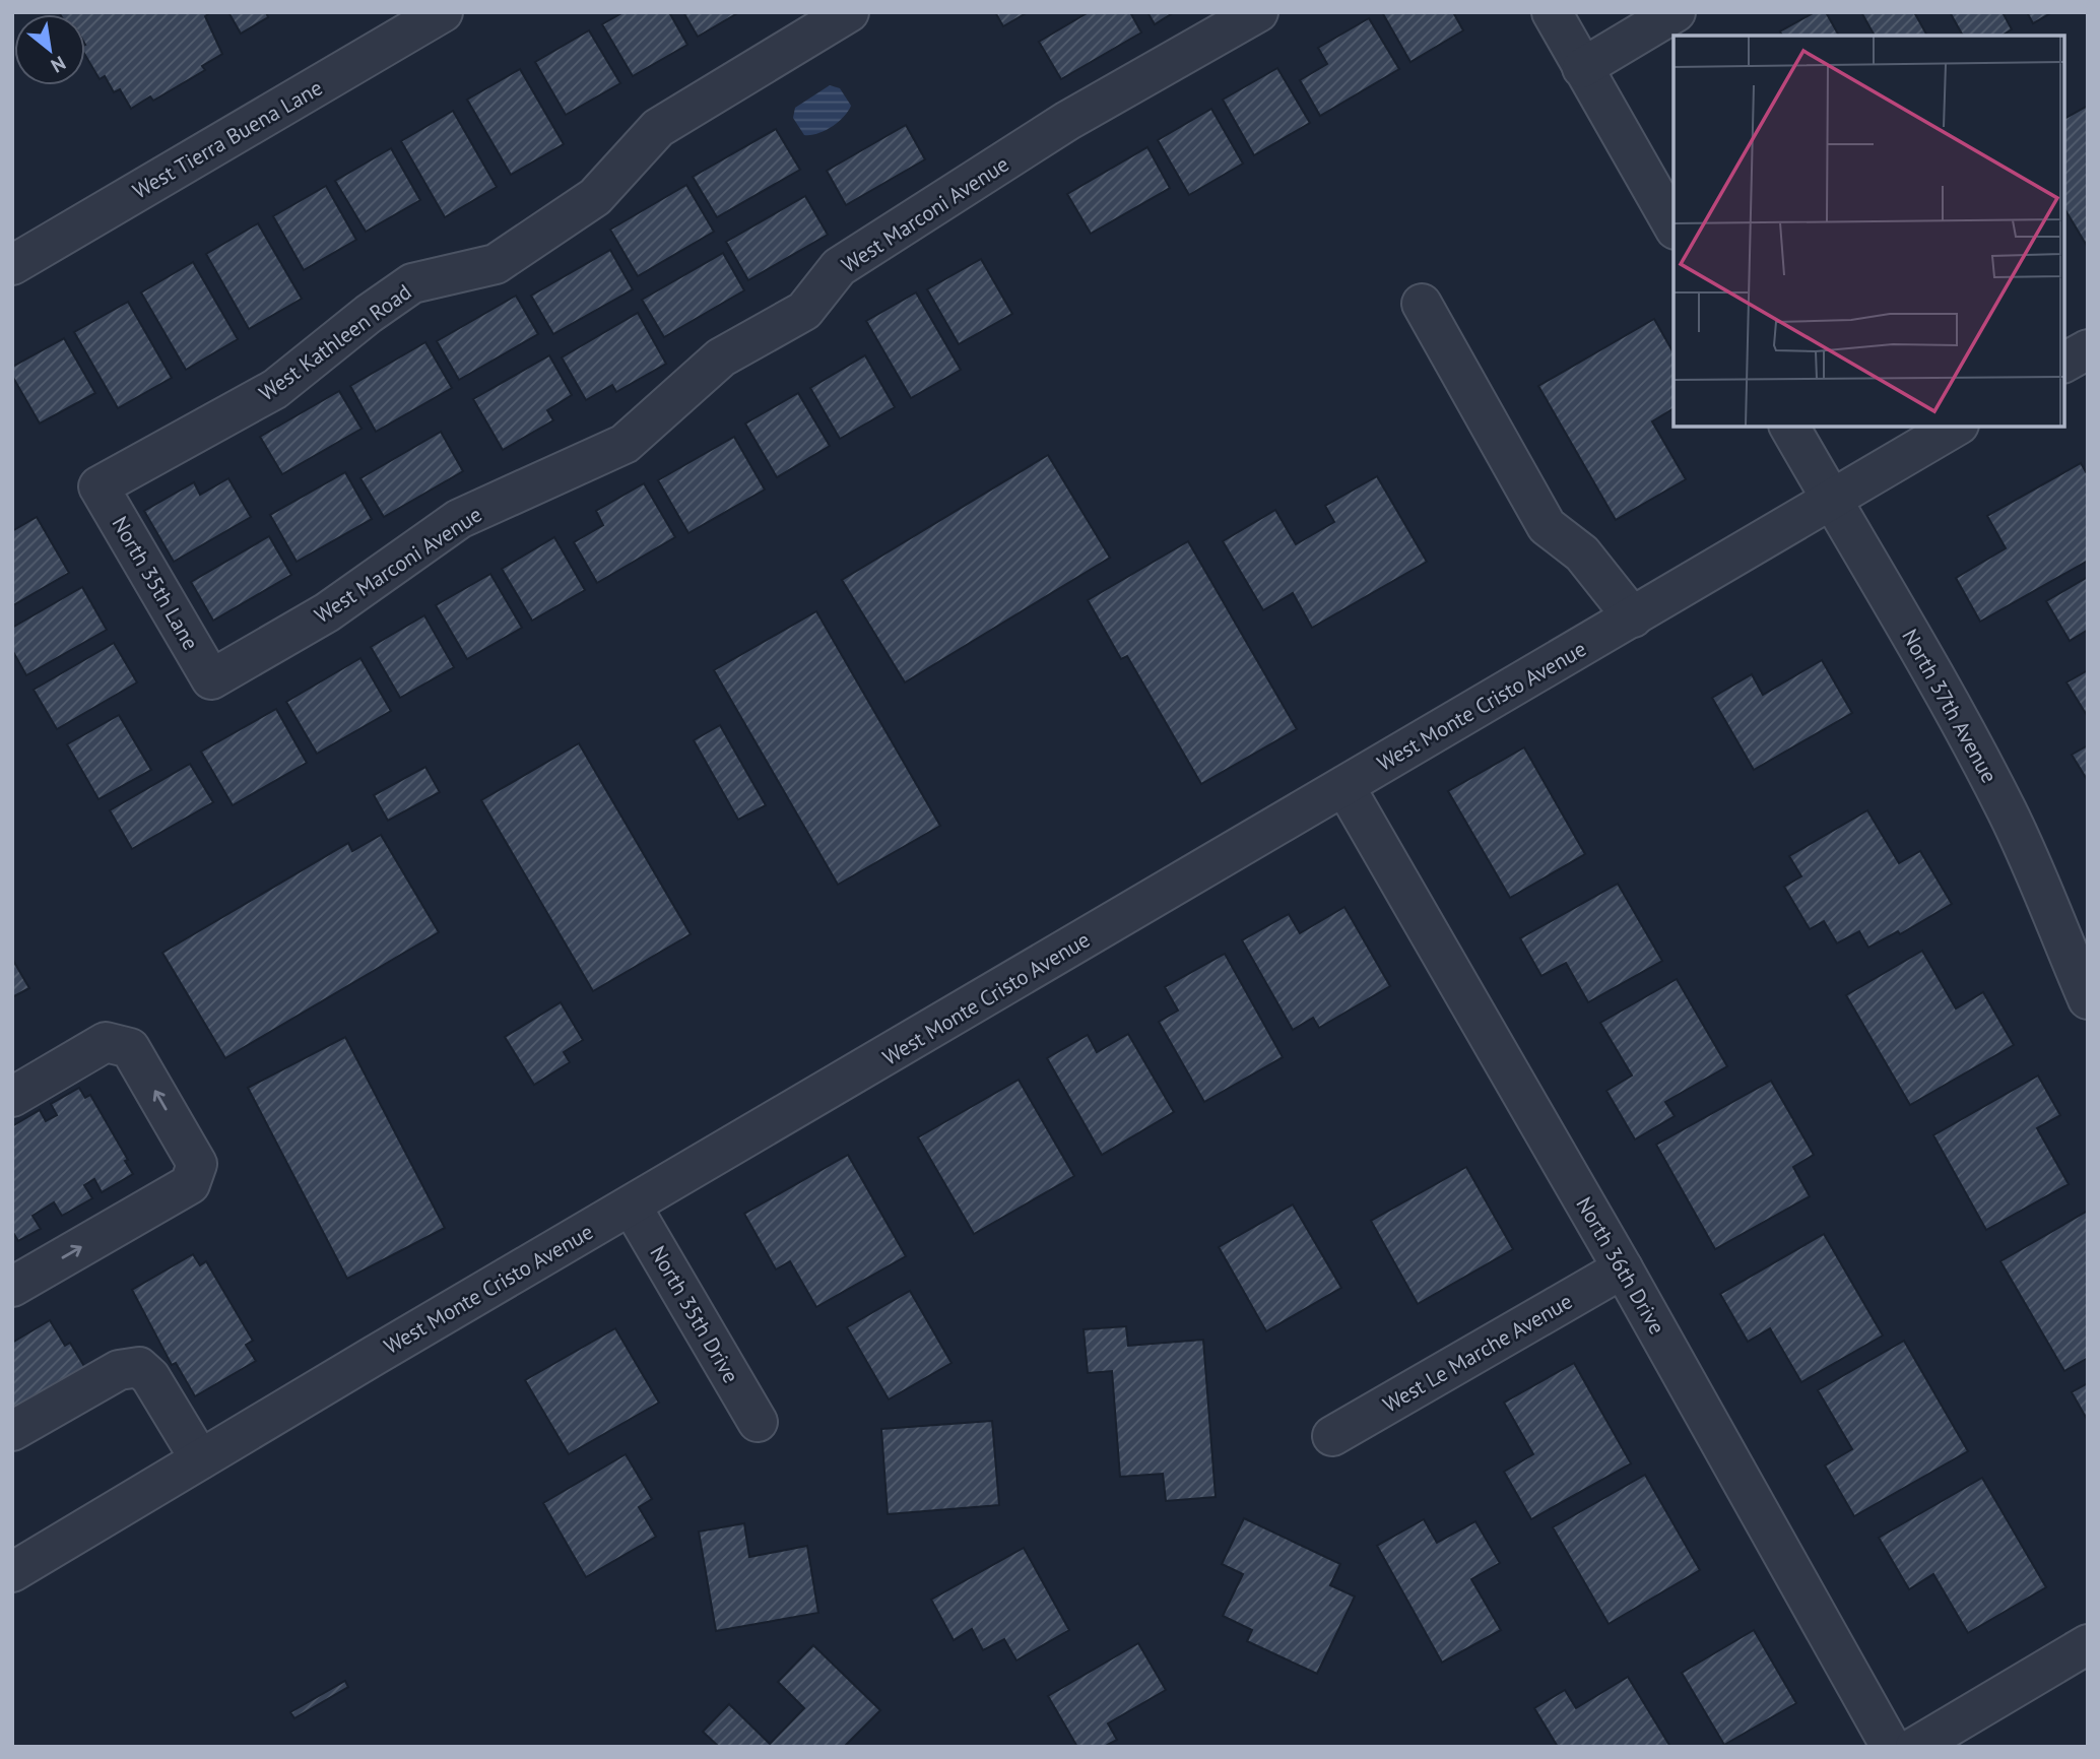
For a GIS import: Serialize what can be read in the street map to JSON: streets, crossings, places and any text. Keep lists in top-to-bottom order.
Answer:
{
  "streets": {
    "street": [
      "West Tierra Buena Lane",
      "West Marconi Avenue",
      "West Kathleen Road",
      "North 35th Lane",
      "West Monte Cristo Avenue",
      "North 37th Avenue",
      "North 36th Drive",
      "North 35th Drive",
      "West Le Marche Avenue"
    ]
  },
  "crossings": [
    ["West Marconi Avenue", "North 35th Lane"],
    ["West Kathleen Road", "North 35th Lane"],
    ["West Monte Cristo Avenue", "North 37th Avenue"],
    ["West Monte Cristo Avenue", "North 36th Drive"],
    ["West Monte Cristo Avenue", "North 35th Drive"],
    ["North 36th Drive", "West Le Marche Avenue"]
  ],
  "north": "bottom right"
}
